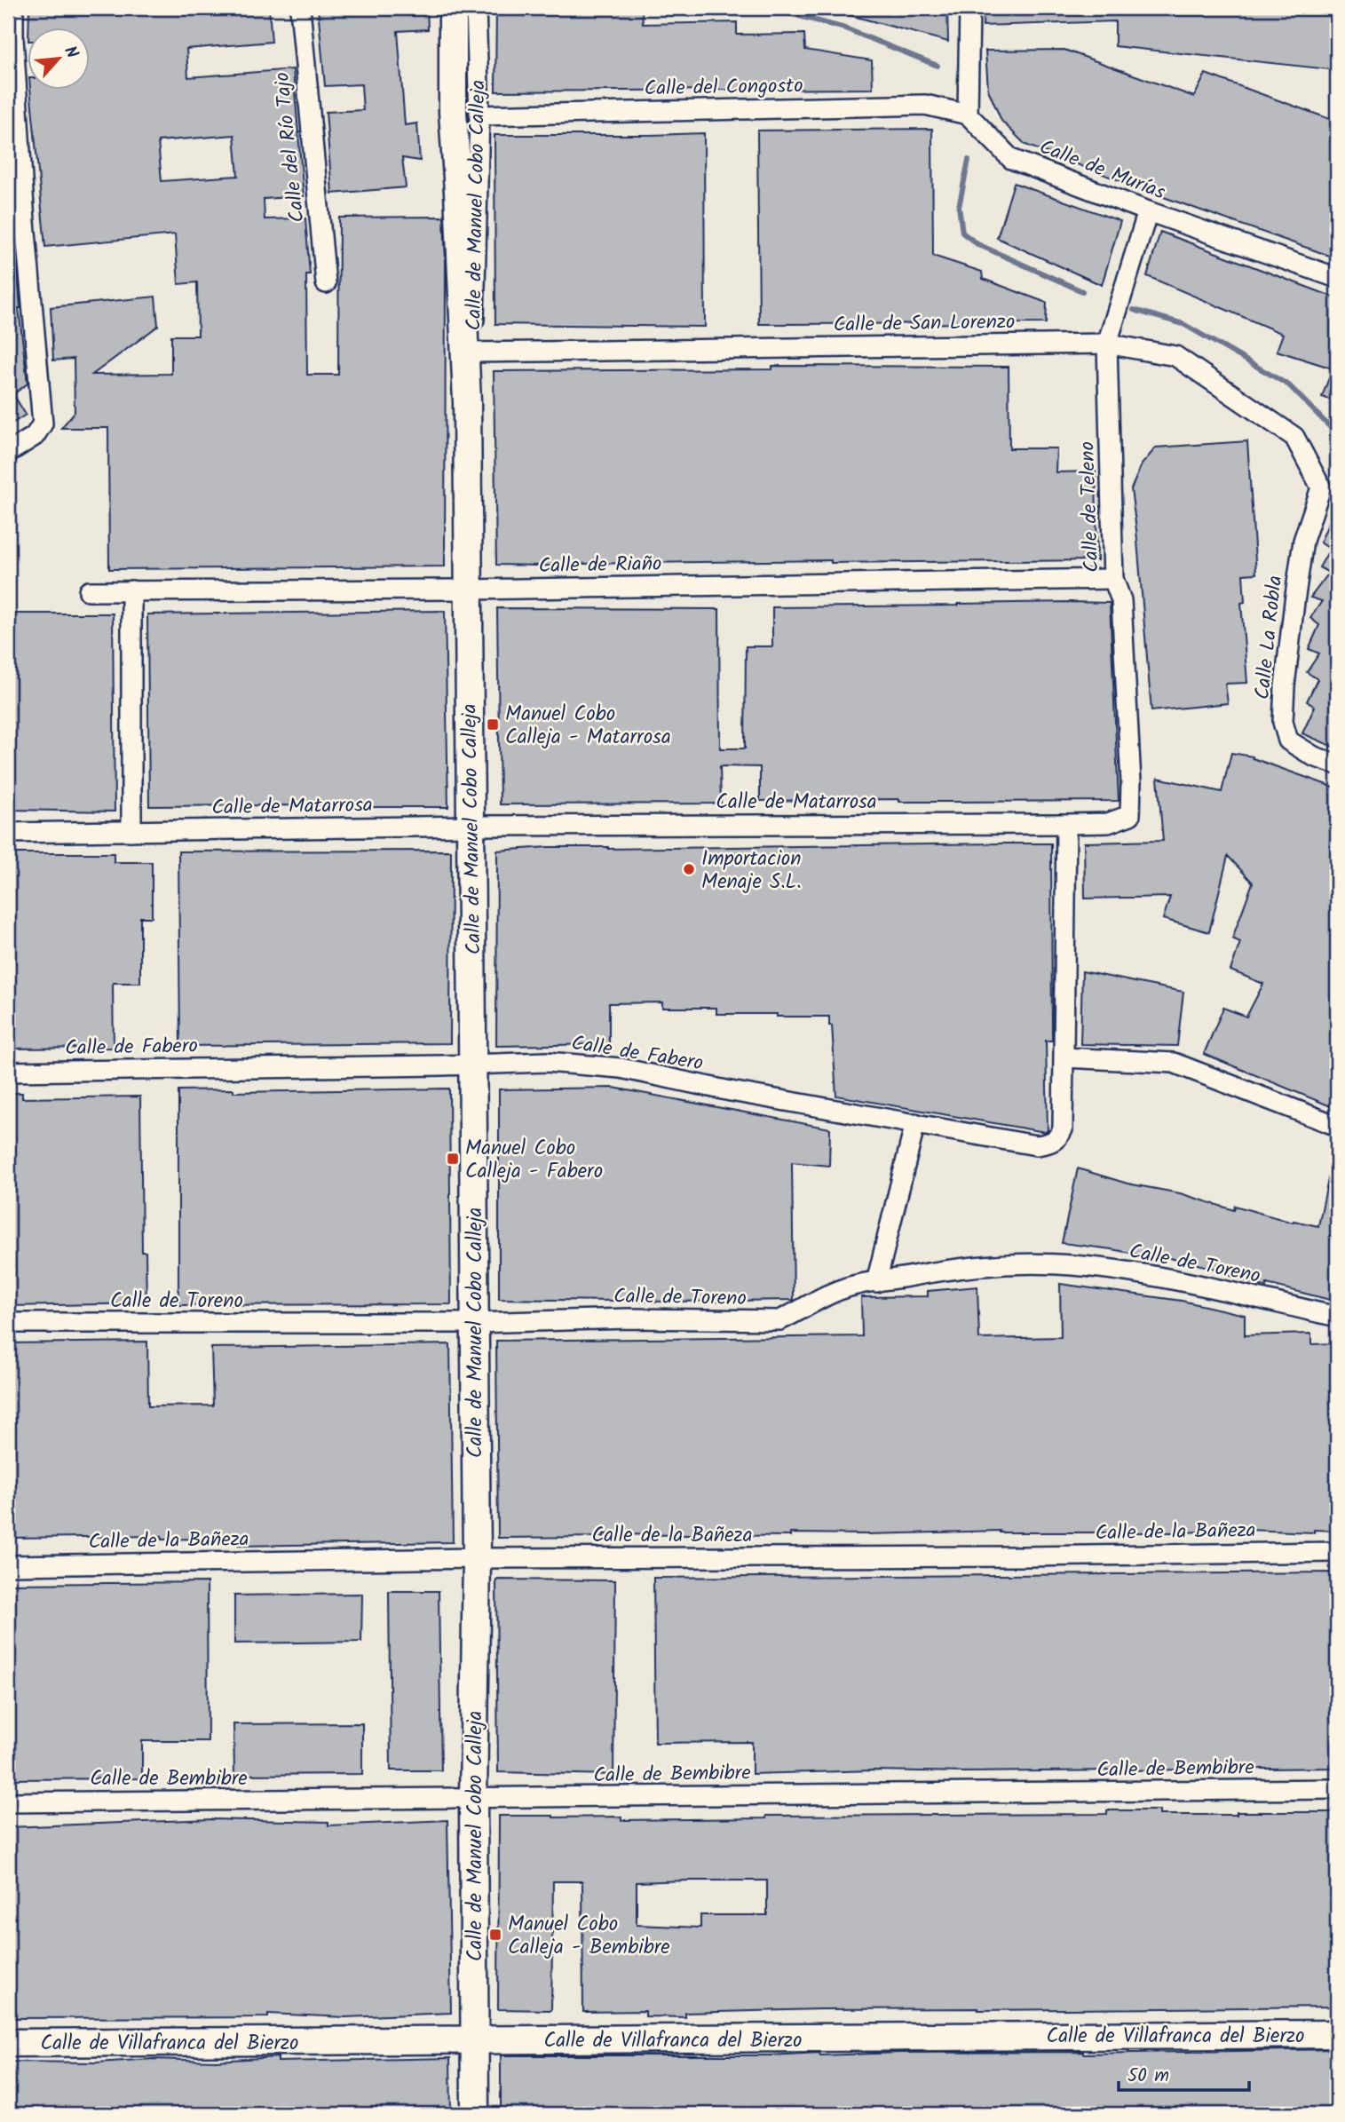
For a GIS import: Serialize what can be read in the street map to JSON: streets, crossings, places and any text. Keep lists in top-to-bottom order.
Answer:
{
  "streets": {
    "street": [
      "Calle del Congosto",
      "Calle del Río Tajo",
      "Calle de Murías",
      "Calle de Manuel Cobo Calleja",
      "Calle de San Lorenzo",
      "Calle de Teleno",
      "Calle de Riaño",
      "Calle La Robla",
      "Calle de Matarrosa",
      "Calle de Fabero",
      "Calle de Toreno",
      "Calle de la Bañeza",
      "Calle de Bembibre",
      "Calle de Villafranca del Bierzo"
    ]
  },
  "crossings": [
    ["Calle del Congosto", "Calle de Murías"],
    ["Calle del Congosto", "Calle de Manuel Cobo Calleja"],
    ["Calle de Murías", "Calle de Teleno"],
    ["Calle de Manuel Cobo Calleja", "Calle de San Lorenzo"],
    ["Calle de Manuel Cobo Calleja", "Calle de Riaño"],
    ["Calle de Manuel Cobo Calleja", "Calle de Matarrosa"],
    ["Calle de Manuel Cobo Calleja", "Calle de Fabero"],
    ["Calle de Manuel Cobo Calleja", "Calle de Toreno"],
    ["Calle de Manuel Cobo Calleja", "Calle de la Bañeza"],
    ["Calle de Manuel Cobo Calleja", "Calle de Bembibre"],
    ["Calle de Manuel Cobo Calleja", "Calle de Villafranca del Bierzo"],
    ["Calle de San Lorenzo", "Calle de Teleno"],
    ["Calle de San Lorenzo", "Calle La Robla"],
    ["Calle de Teleno", "Calle de Riaño"],
    ["Calle de Teleno", "Calle de Matarrosa"]
  ],
  "places": {
    "transit": ["Manuel Cobo Calleja - Matarrosa", "Manuel Cobo Calleja - Fabero", "Manuel Cobo Calleja - Bembibre"],
    "other": ["Importacion Menaje S.L."]
  },
  "scale_bar": "50 m",
  "north": "top right"
}
